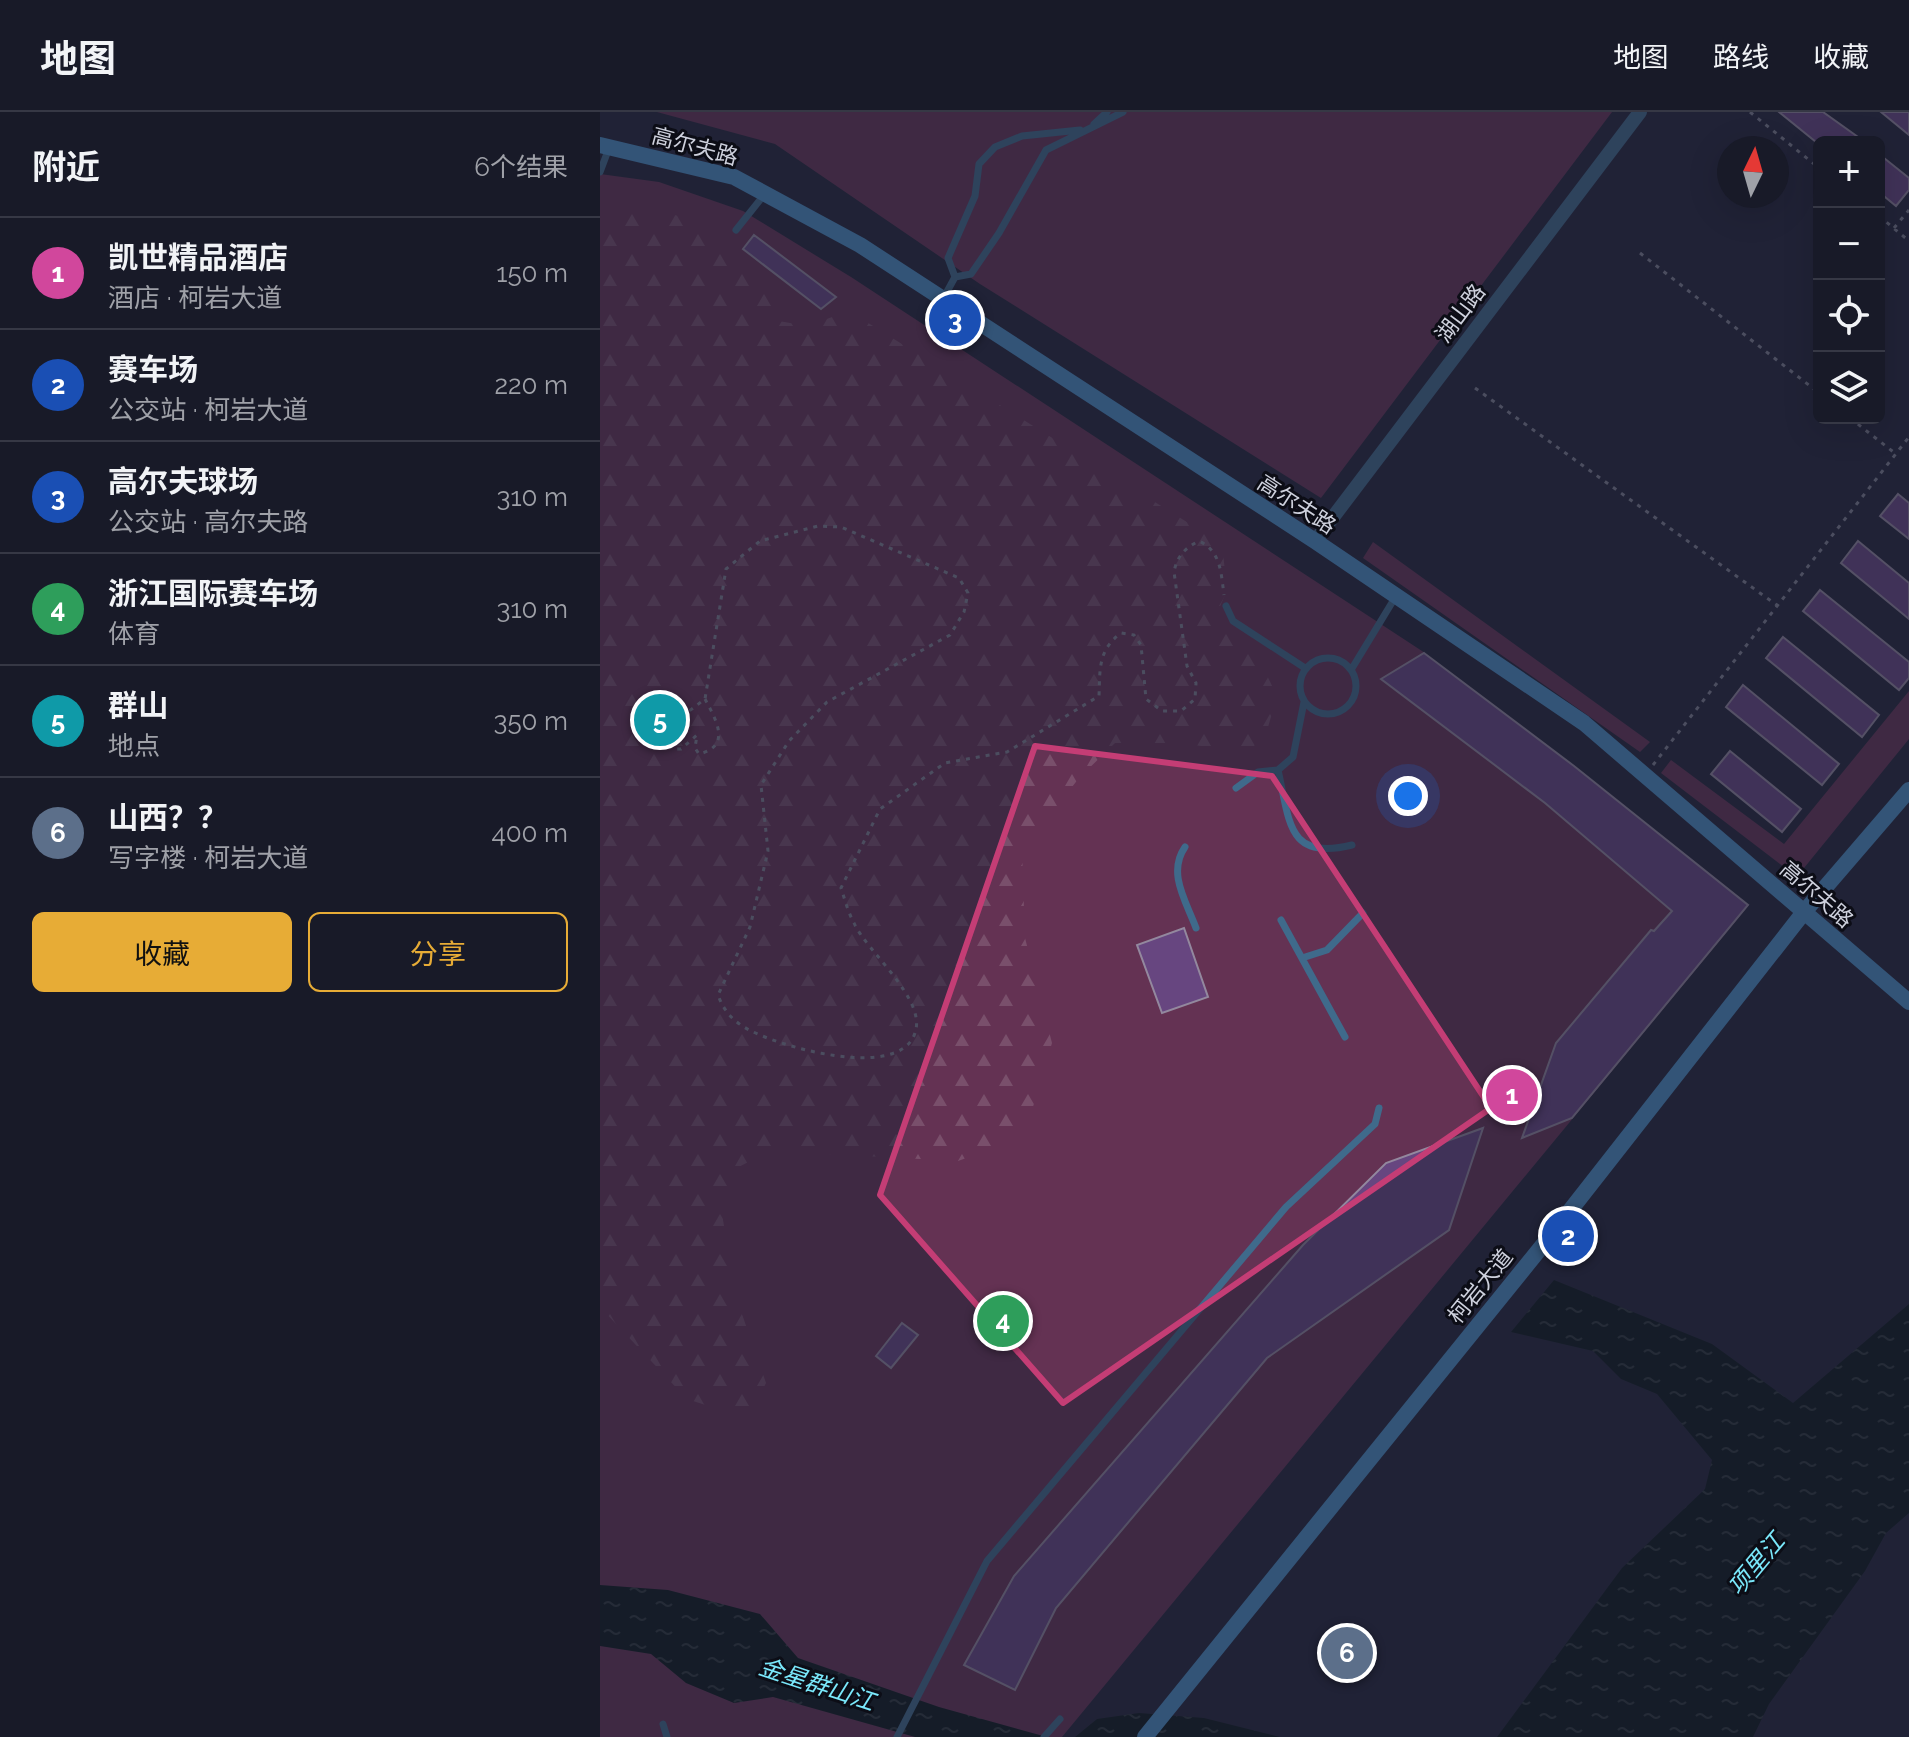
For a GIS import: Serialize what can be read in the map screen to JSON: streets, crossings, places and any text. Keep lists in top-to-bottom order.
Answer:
{
  "streets": {
    "street": ["高尔夫路", "湖山路", "柯岩大道"]
  },
  "crossings": [
    ["高尔夫路", "湖山路"],
    ["高尔夫路", "柯岩大道"]
  ],
  "water": ["项里江", "金星群山江"],
  "north": "top",
  "page": {
    "header": "地图",
    "nav": ["地图", "路线", "收藏"],
    "heading": ["附近", "6个结果"],
    "map_buttons": ["+", "−"],
    "list": [
      {
        "mark": "1",
        "name": "凯世精品酒店",
        "note": "酒店 · 柯岩大道",
        "value": "150 m"
      },
      {
        "mark": "2",
        "name": "赛车场",
        "note": "公交站 · 柯岩大道",
        "value": "220 m"
      },
      {
        "mark": "3",
        "name": "高尔夫球场",
        "note": "公交站 · 高尔夫路",
        "value": "310 m"
      },
      {
        "mark": "4",
        "name": "浙江国际赛车场",
        "note": "体育",
        "value": "310 m"
      },
      {
        "mark": "5",
        "name": "群山",
        "note": "地点",
        "value": "350 m"
      },
      {
        "mark": "6",
        "name": "山西？？",
        "note": "写字楼 · 柯岩大道",
        "value": "400 m"
      }
    ],
    "pins": [
      "3",
      "5",
      "1",
      "2",
      "4",
      "6"
    ],
    "buttons": ["收藏", "分享"]
  }
}
